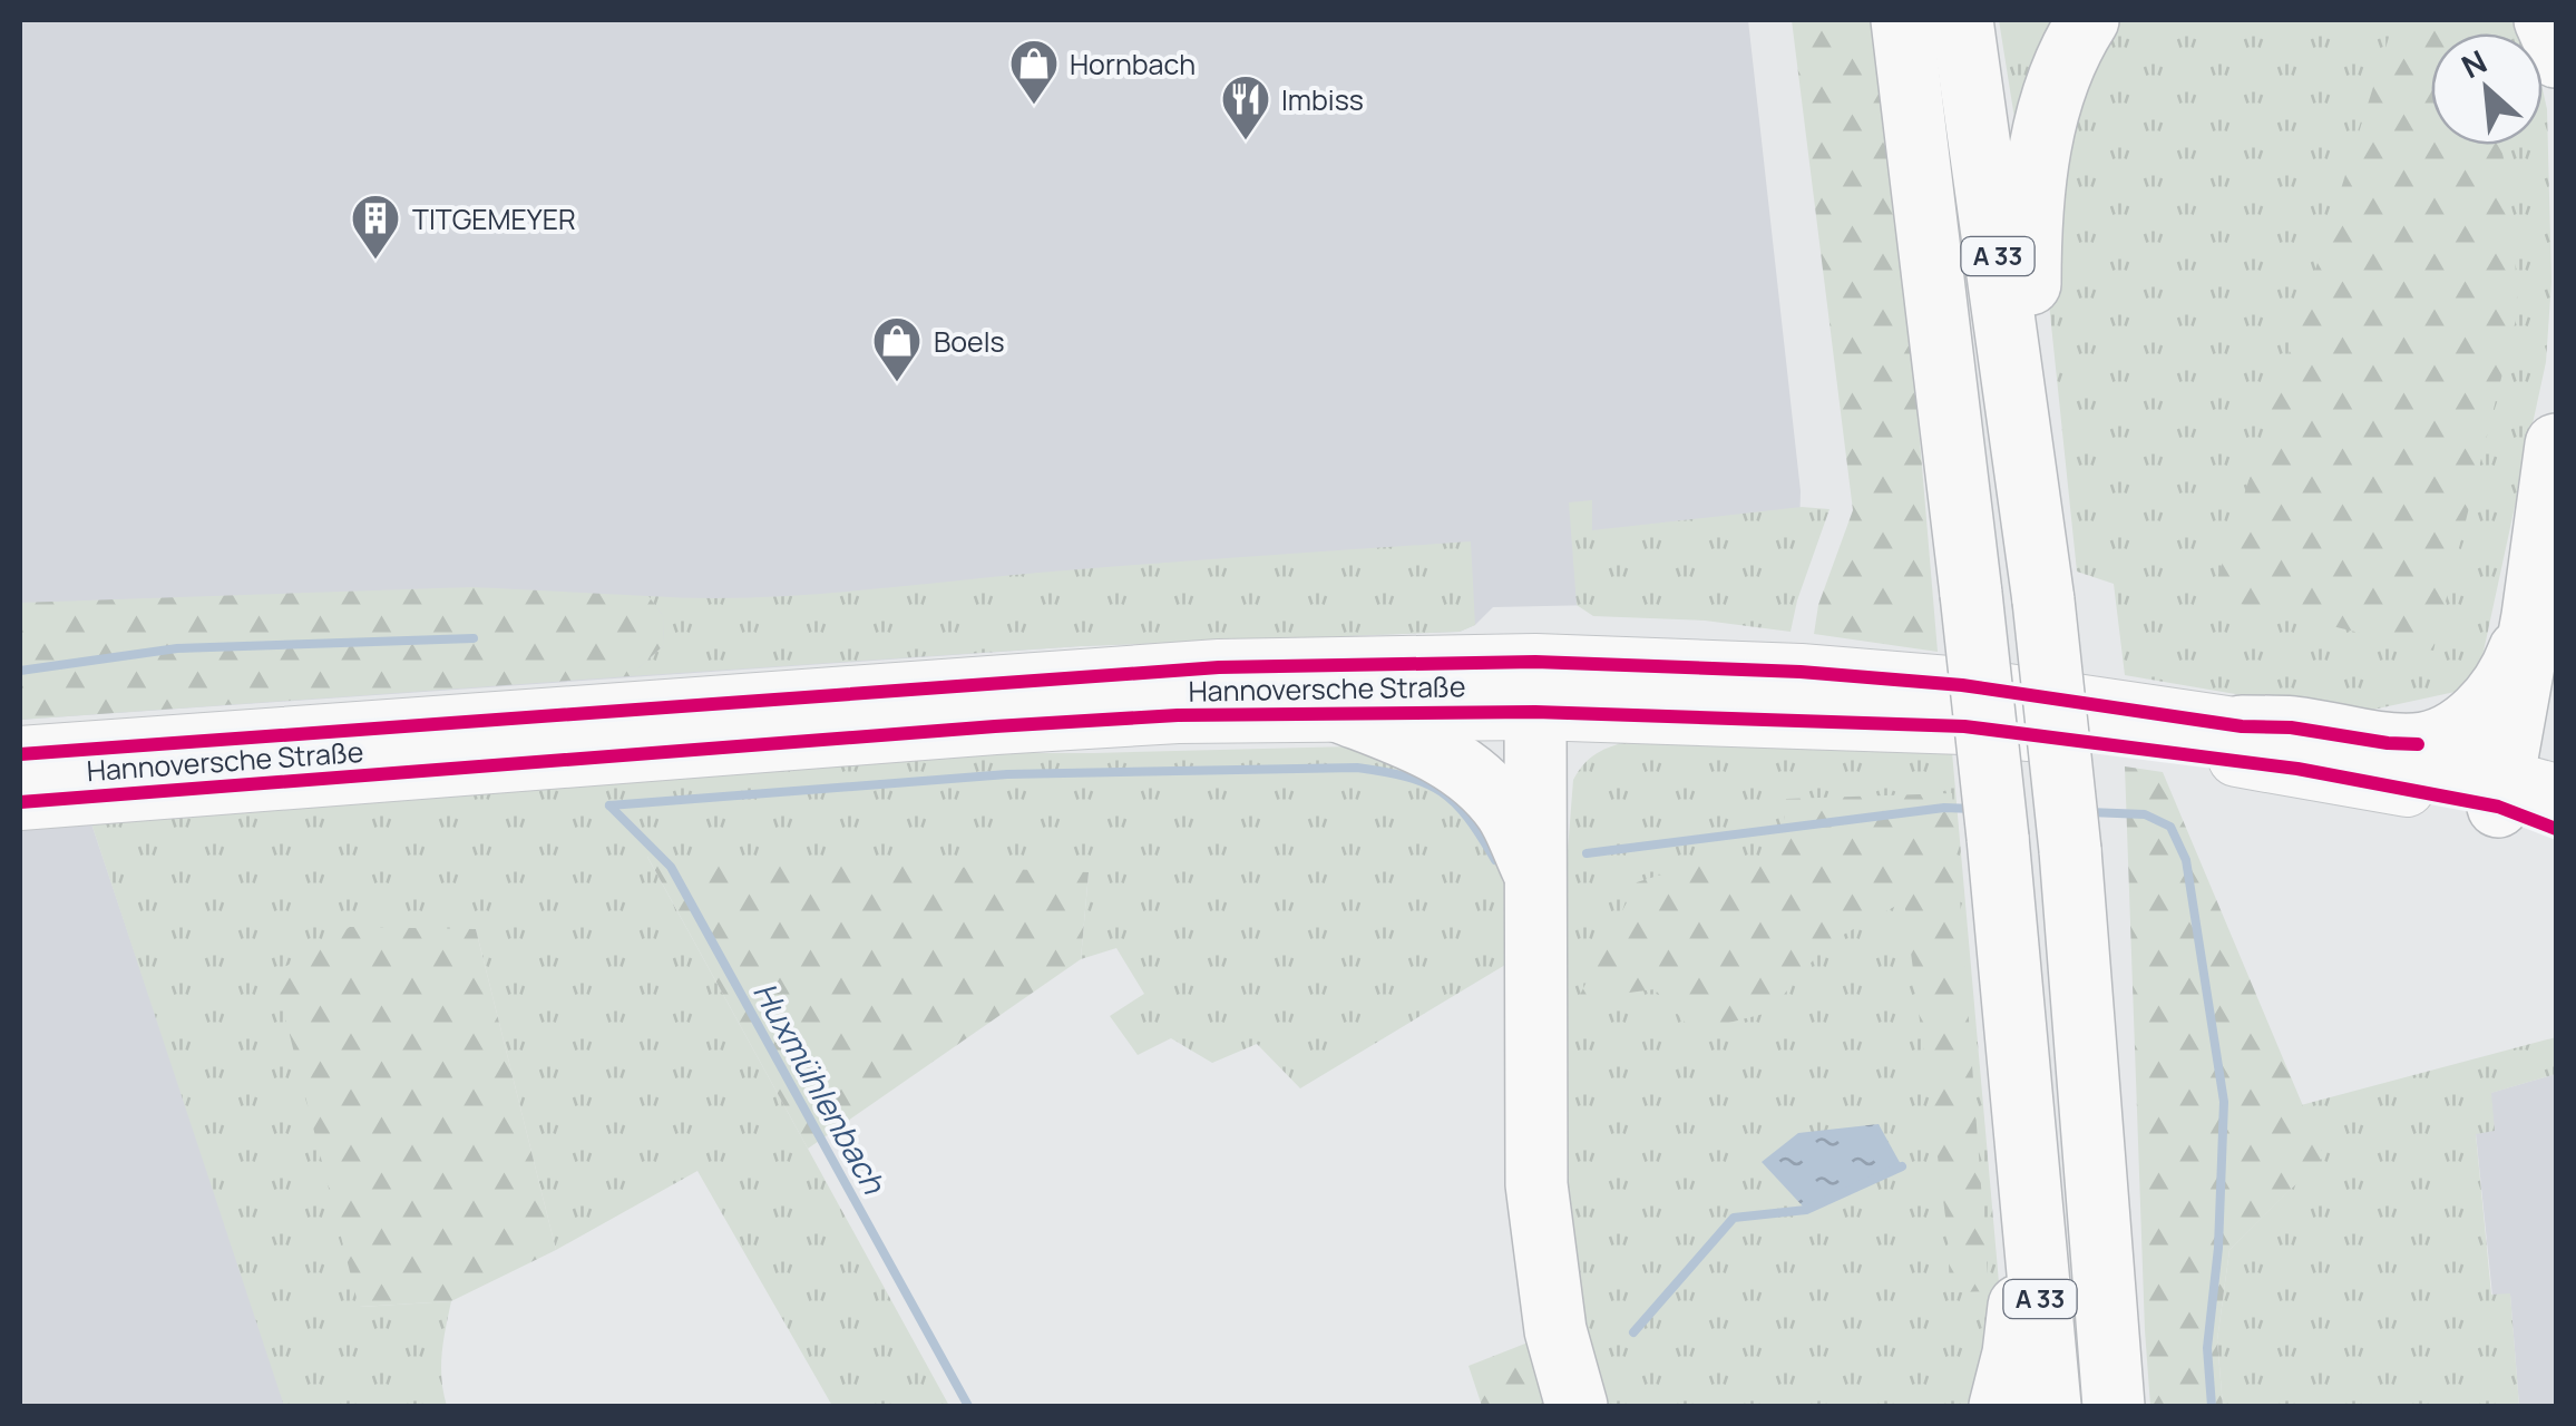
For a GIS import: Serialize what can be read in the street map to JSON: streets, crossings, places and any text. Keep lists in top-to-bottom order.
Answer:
{
  "streets": {
    "highway": ["A 33"],
    "main road": ["Hannoversche Straße"]
  },
  "water": ["Huxmühlenbach"],
  "places": {
    "shop": ["Hornbach", "Boels"],
    "restaurant": ["Imbiss"],
    "building": ["TITGEMEYER"]
  },
  "north": "top left"
}
